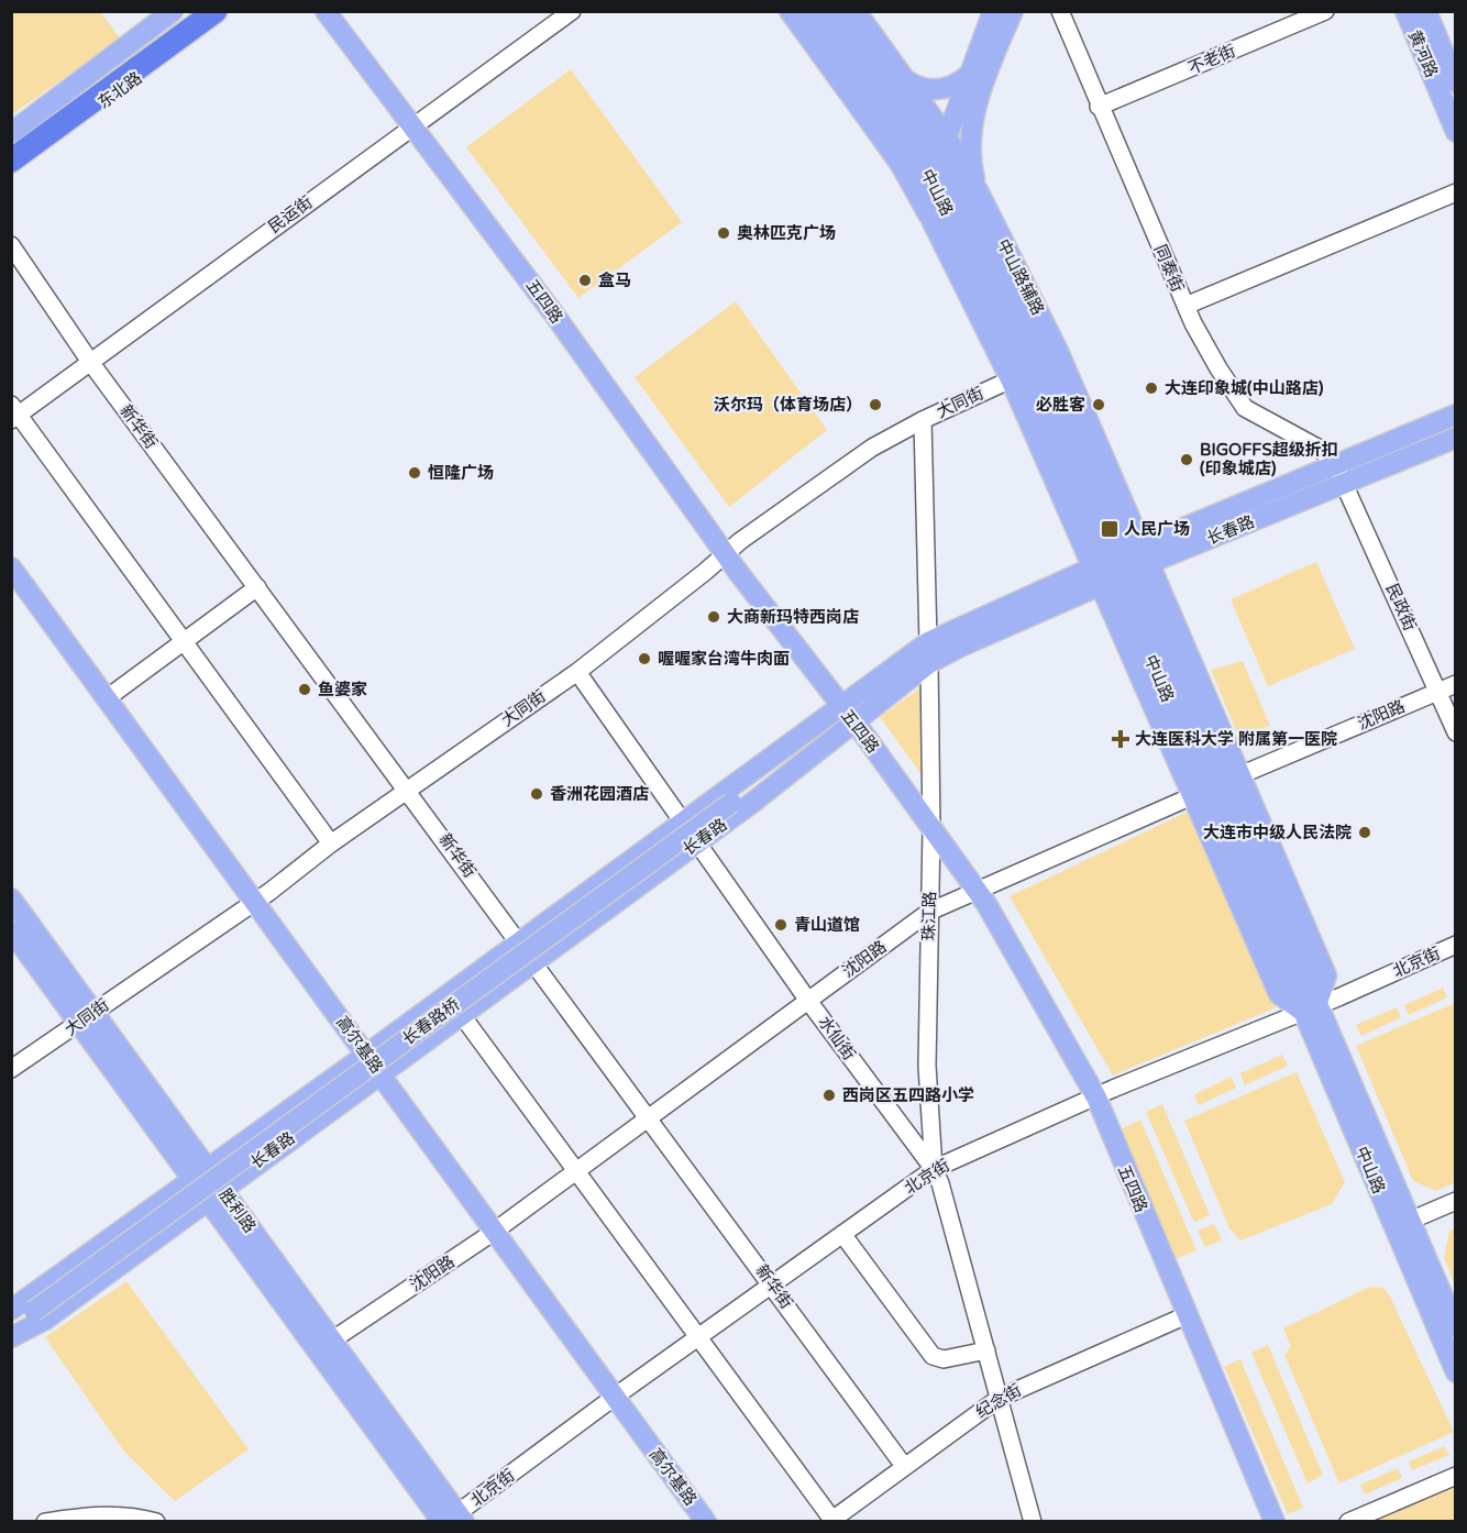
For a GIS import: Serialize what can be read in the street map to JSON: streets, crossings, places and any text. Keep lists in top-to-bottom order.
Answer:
{
  "streets": {
    "highway": ["东北路"],
    "main road": [
      "黄河路",
      "中山路",
      "中山路辅路",
      "五四路",
      "长春路",
      "长春路桥",
      "高尔基路",
      "胜利路"
    ],
    "street": [
      "不老街",
      "民运街",
      "同泰街",
      "大同街",
      "新华街",
      "民政街",
      "沈阳路",
      "珠江路",
      "北京街",
      "水仙街",
      "纪念街"
    ]
  },
  "crossings": [
    ["不老街", "同泰街"],
    ["中山路", "中山路辅路"],
    ["中山路", "大同街"],
    ["中山路", "长春路"],
    ["中山路", "沈阳路"],
    ["中山路", "北京街"],
    ["民运街", "五四路"],
    ["民运街", "新华街"],
    ["同泰街", "长春路"],
    ["同泰街", "民政街"],
    ["中山路辅路", "长春路"],
    ["五四路", "大同街"],
    ["五四路", "长春路"],
    ["五四路", "沈阳路"],
    ["五四路", "珠江路"],
    ["五四路", "北京街"],
    ["五四路", "纪念街"],
    ["大同街", "新华街"],
    ["大同街", "水仙街"],
    ["大同街", "高尔基路"],
    ["大同街", "胜利路"],
    ["新华街", "长春路"],
    ["新华街", "沈阳路"],
    ["新华街", "北京街"],
    ["新华街", "纪念街"],
    ["长春路", "民政街"],
    ["长春路", "珠江路"],
    ["长春路", "水仙街"],
    ["长春路", "高尔基路"],
    ["长春路", "胜利路"],
    ["民政街", "沈阳路"],
    ["沈阳路", "珠江路"],
    ["沈阳路", "水仙街"],
    ["沈阳路", "高尔基路"],
    ["沈阳路", "胜利路"],
    ["珠江路", "北京街"],
    ["珠江路", "水仙街"],
    ["北京街", "水仙街"],
    ["北京街", "高尔基路"],
    ["北京街", "胜利路"],
    ["水仙街", "纪念街"]
  ],
  "places": {
    "other": [
      "奥林匹克广场",
      "盒马",
      "大连印象城(中山路店)",
      "沃尔玛（体育场店）",
      "必胜客",
      "BIGOFFS超级折扣 (印象城店)",
      "恒隆广场",
      "大商新玛特西岗店",
      "喔喔家台湾牛肉面",
      "鱼婆家",
      "香洲花园酒店",
      "大连市中级人民法院",
      "青山道馆",
      "西岗区五四路小学"
    ],
    "transit": ["人民广场"],
    "health": ["大连医科大学 附属第一医院"]
  }
}
